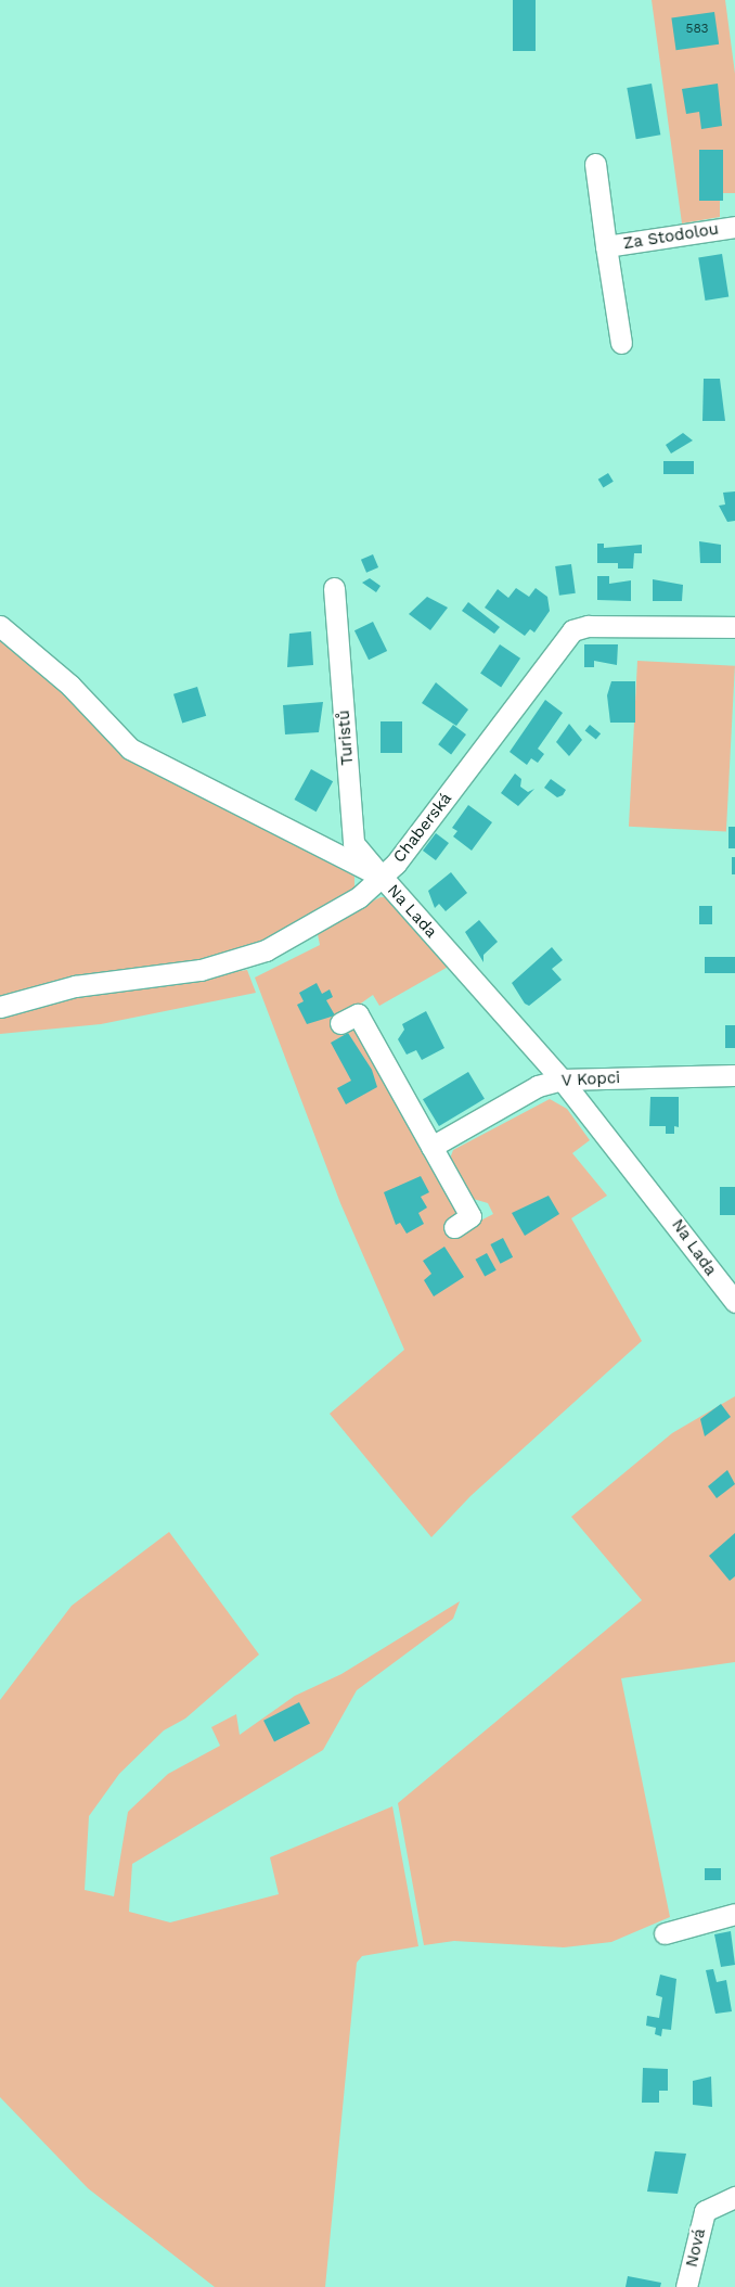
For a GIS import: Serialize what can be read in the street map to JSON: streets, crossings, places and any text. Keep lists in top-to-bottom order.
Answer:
{
  "streets": {
    "street": [
      "Za Stodolou",
      "Turistů",
      "Chaberská",
      "Na Lada",
      "V Kopci",
      "Nová"
    ]
  },
  "crossings": [
    ["Turistů", "Chaberská"],
    ["Turistů", "Na Lada"],
    ["Chaberská", "Na Lada"],
    ["Na Lada", "V Kopci"]
  ],
  "house_numbers": ["583"]
}
